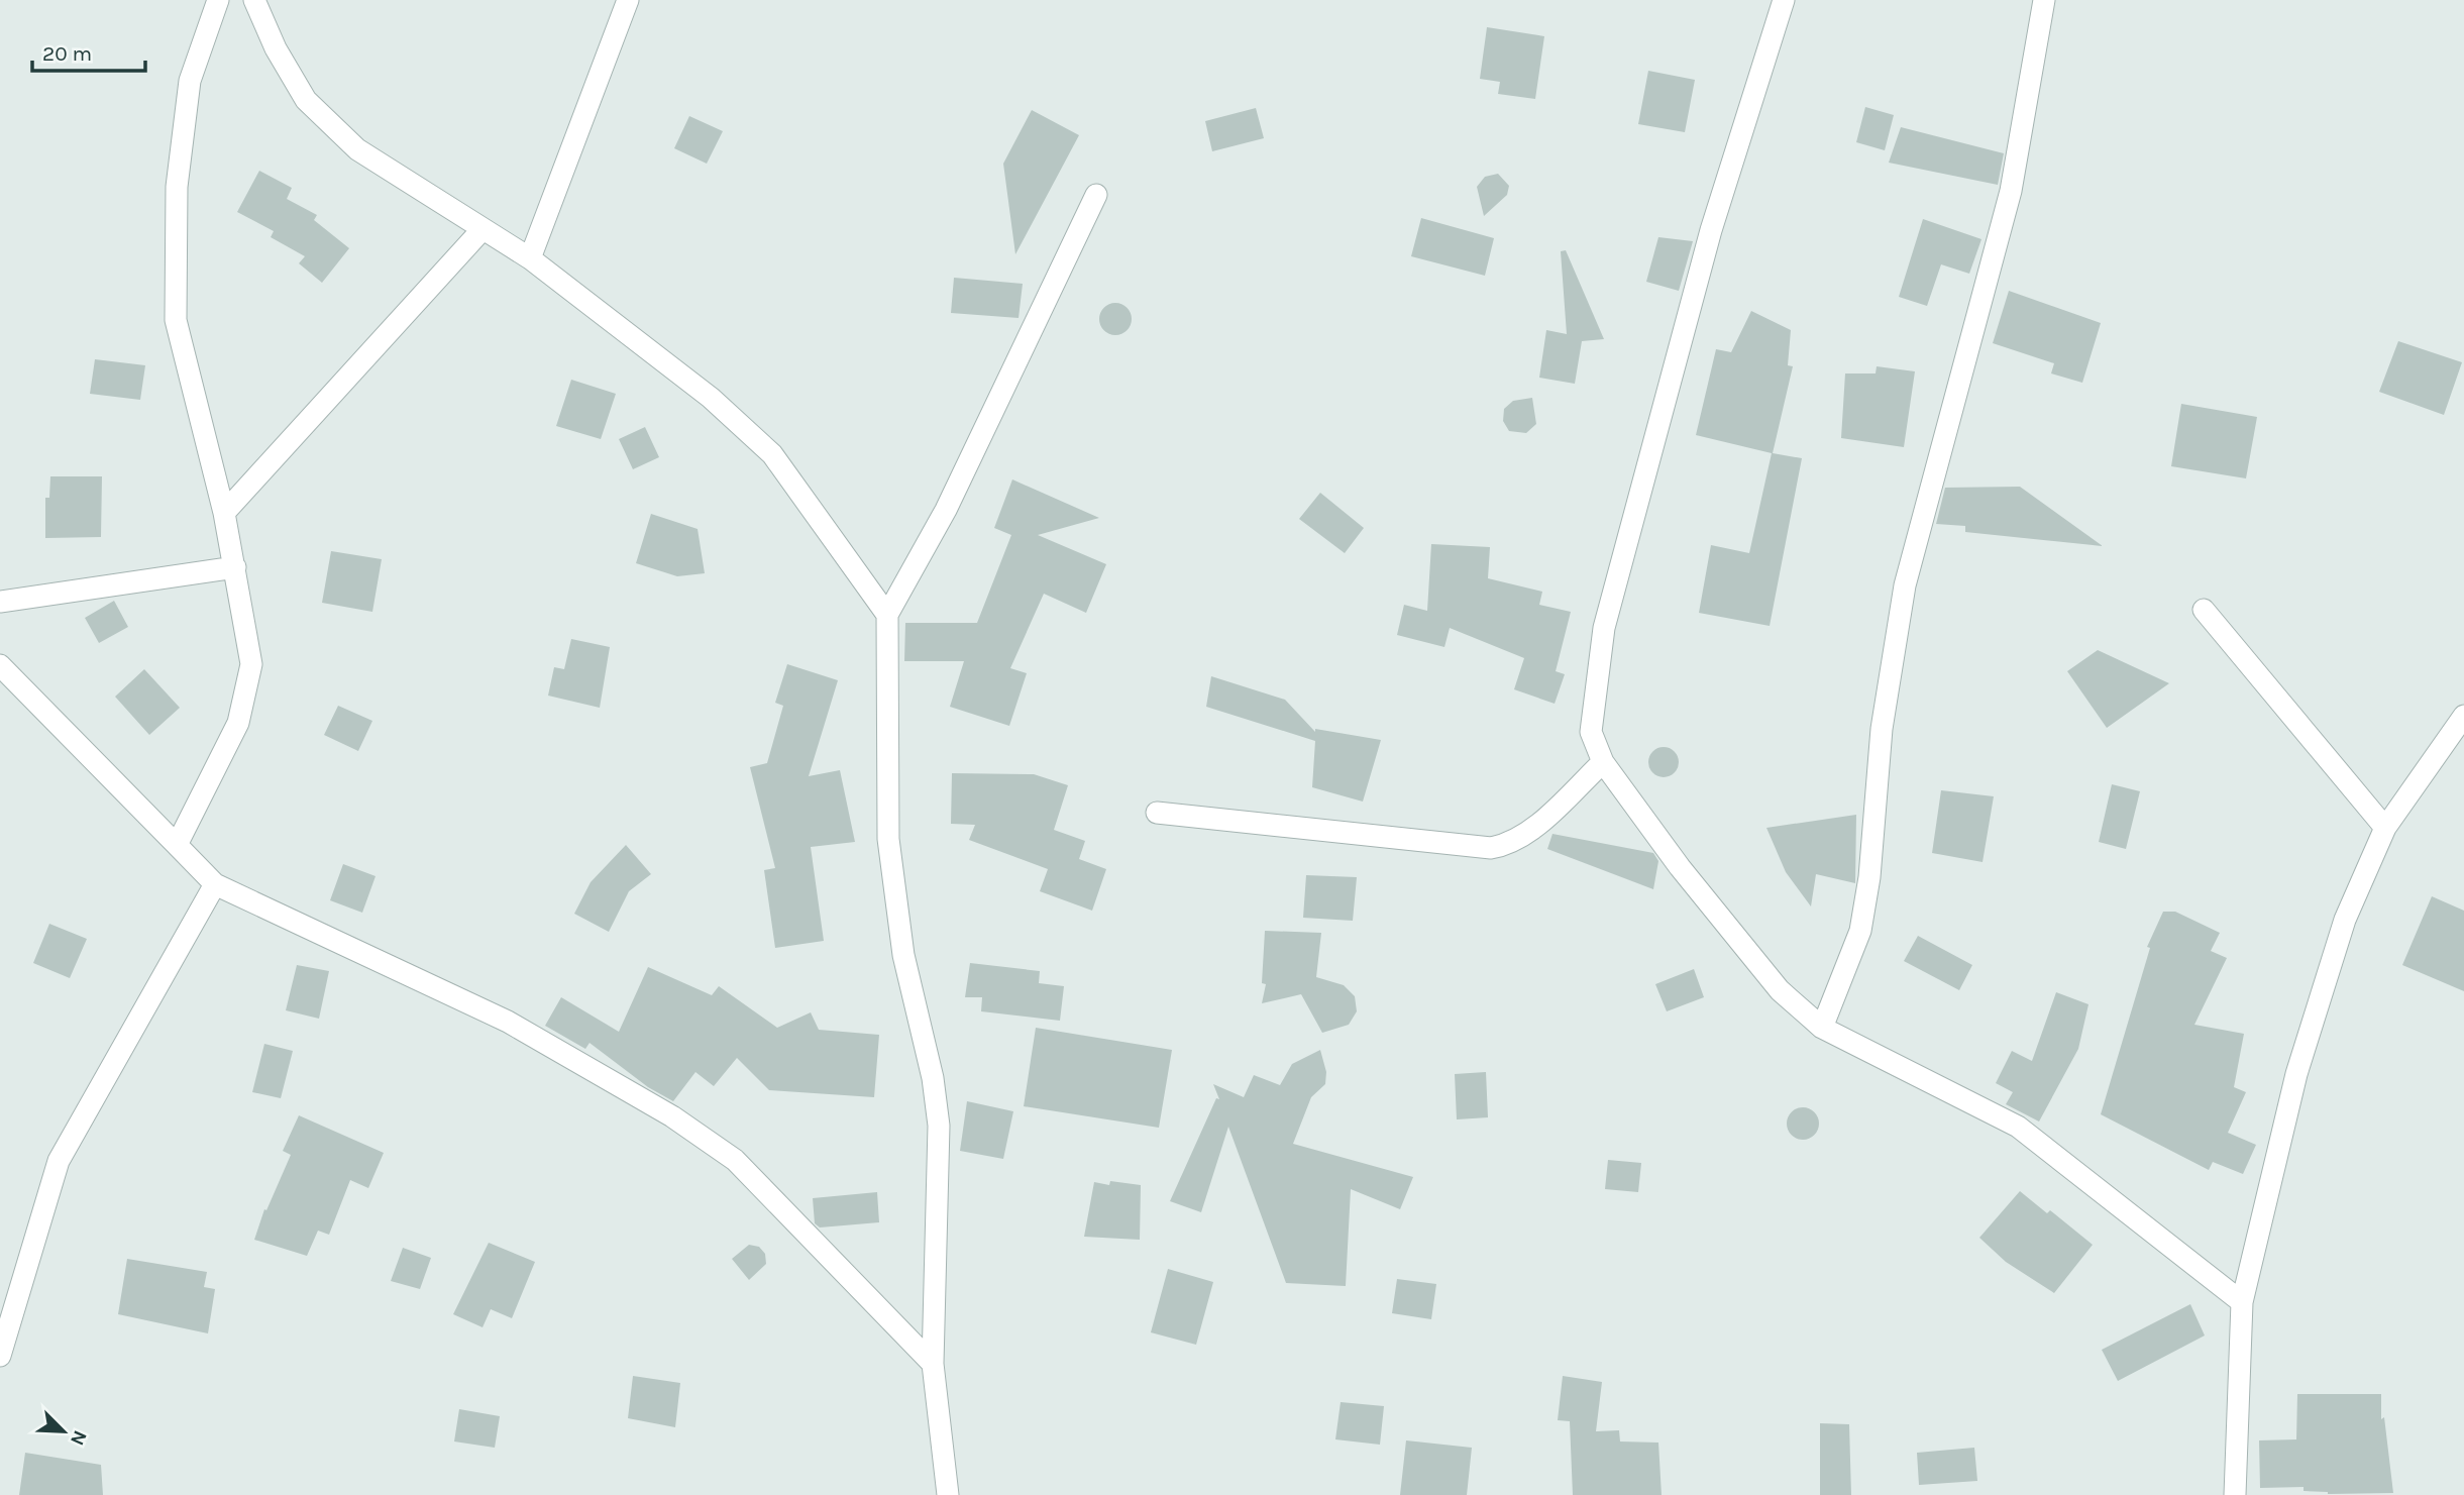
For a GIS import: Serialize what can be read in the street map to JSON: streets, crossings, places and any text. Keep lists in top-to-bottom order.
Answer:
{
  "scale_bar": "20 m",
  "north": "bottom right"
}
